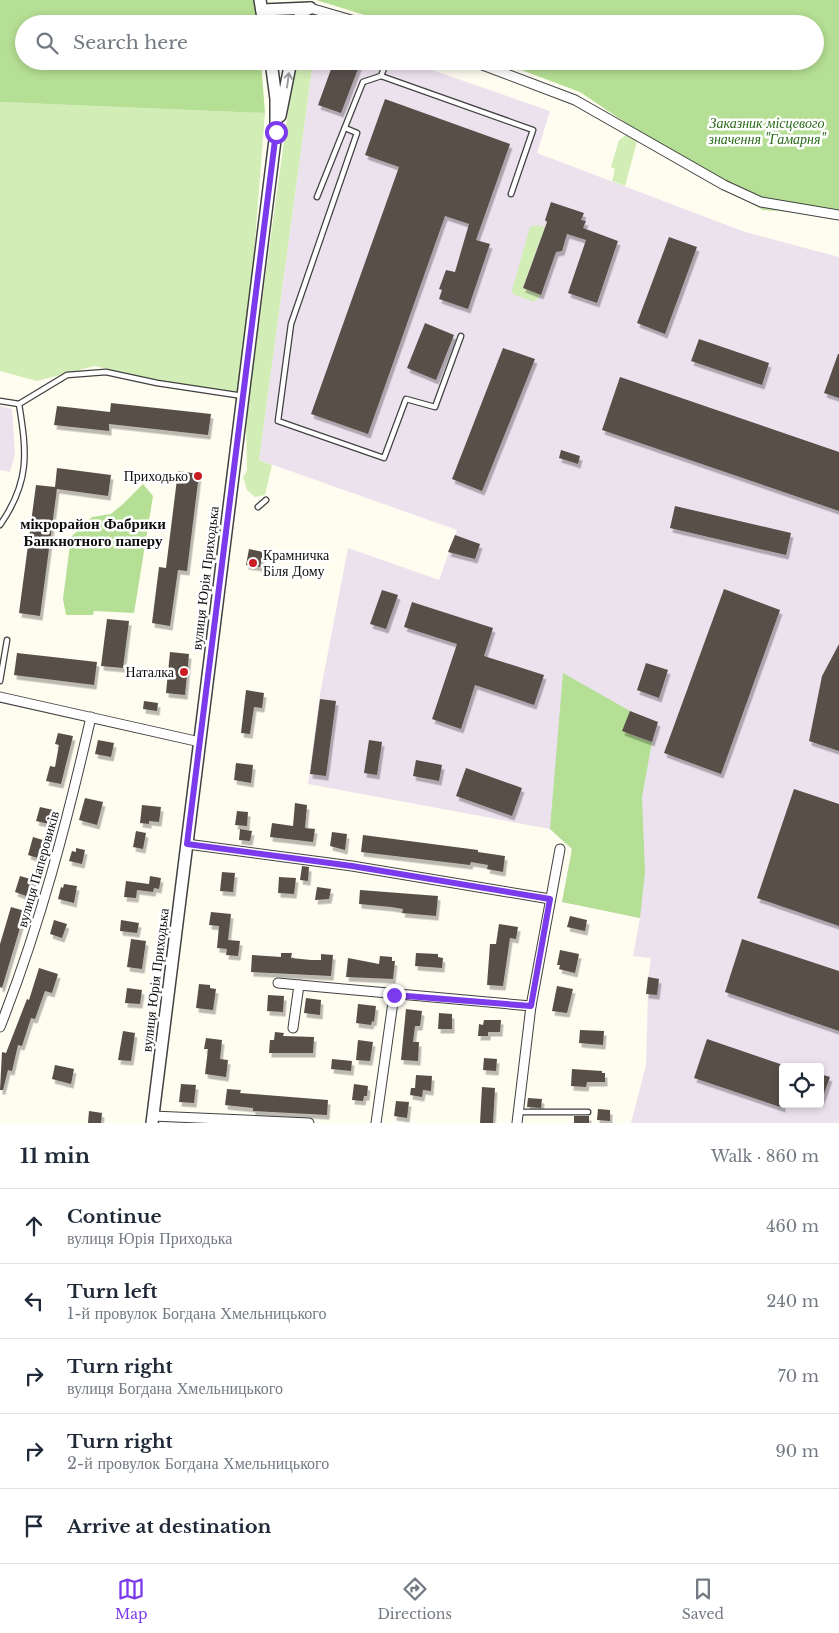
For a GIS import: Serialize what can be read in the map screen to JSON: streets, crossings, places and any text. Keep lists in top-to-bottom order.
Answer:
{
  "streets": {
    "street": ["вулиця Юрія Приходька", "вулиця Паперовиків"]
  },
  "districts": ["мікрорайон Фабрики Банкнотного паперу"],
  "parks": ["Заказник місцевого значення \"Гамарня\""],
  "places": ["Приходько", "Крамничка Біля Дому", "Наталка"],
  "page": {
    "search": "Search here",
    "heading": ["11 min", "Walk · 860 m"],
    "list": [
      ["Continue", "вулиця Юрія Приходька", "460 m"],
      ["Turn left", "1-й провулок Богдана Хмельницького", "240 m"],
      ["Turn right", "вулиця Богдана Хмельницького", "70 m"],
      ["Turn right", "2-й провулок Богдана Хмельницького", "90 m"],
      "Arrive at destination"
    ],
    "nav": ["Map", "Directions", "Saved"]
  }
}
